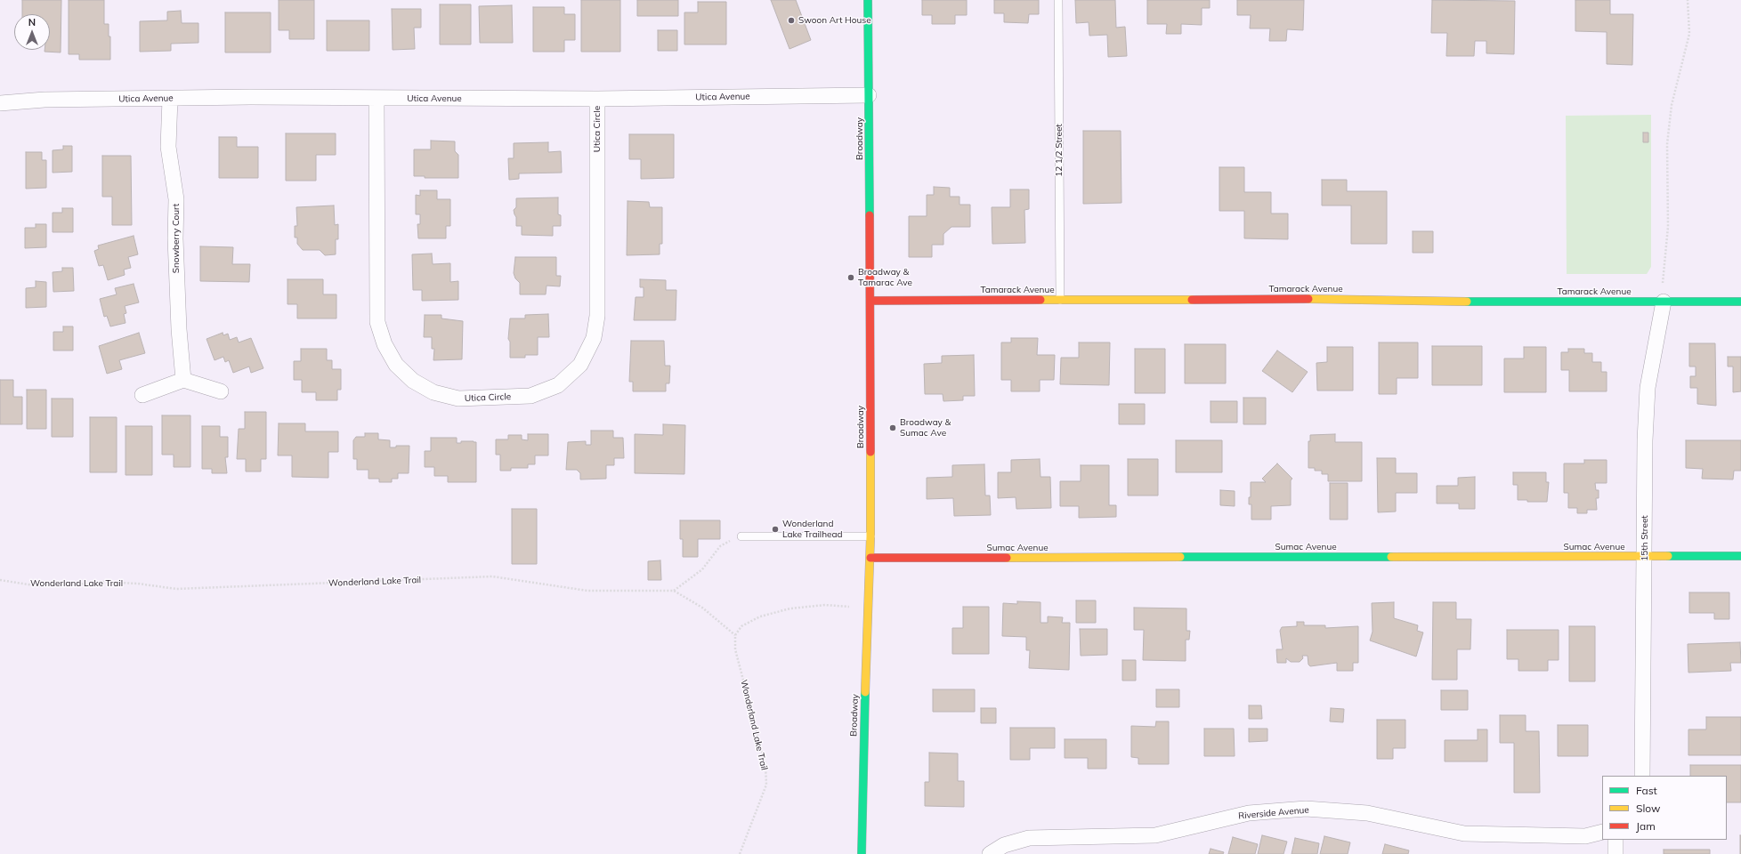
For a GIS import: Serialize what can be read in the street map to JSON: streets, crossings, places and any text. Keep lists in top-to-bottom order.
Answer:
{
  "streets": {
    "street": [
      "Utica Avenue",
      "Utica Circle",
      "Broadway",
      "Snowberry Court",
      "Tamarack Avenue",
      "15th Street",
      "Sumac Avenue",
      "Riverside Avenue"
    ],
    "lane": ["12 1/2 Street"],
    "path": ["Wonderland Lake Trail"]
  },
  "crossings": [
    ["Utica Avenue", "Utica Circle"],
    ["Utica Avenue", "Broadway"],
    ["Utica Avenue", "Snowberry Court"],
    ["Broadway", "Tamarack Avenue"],
    ["Broadway", "Sumac Avenue"],
    ["12 1/2 Street", "Tamarack Avenue"],
    ["Tamarack Avenue", "15th Street"],
    ["15th Street", "Sumac Avenue"]
  ],
  "places": [
    "Swoon Art House",
    "Broadway & Tamarac Ave",
    "Broadway & Sumac Ave",
    "Wonderland Lake Trailhead"
  ],
  "legend": ["Fast", "Slow", "Jam"],
  "north": "top"
}
